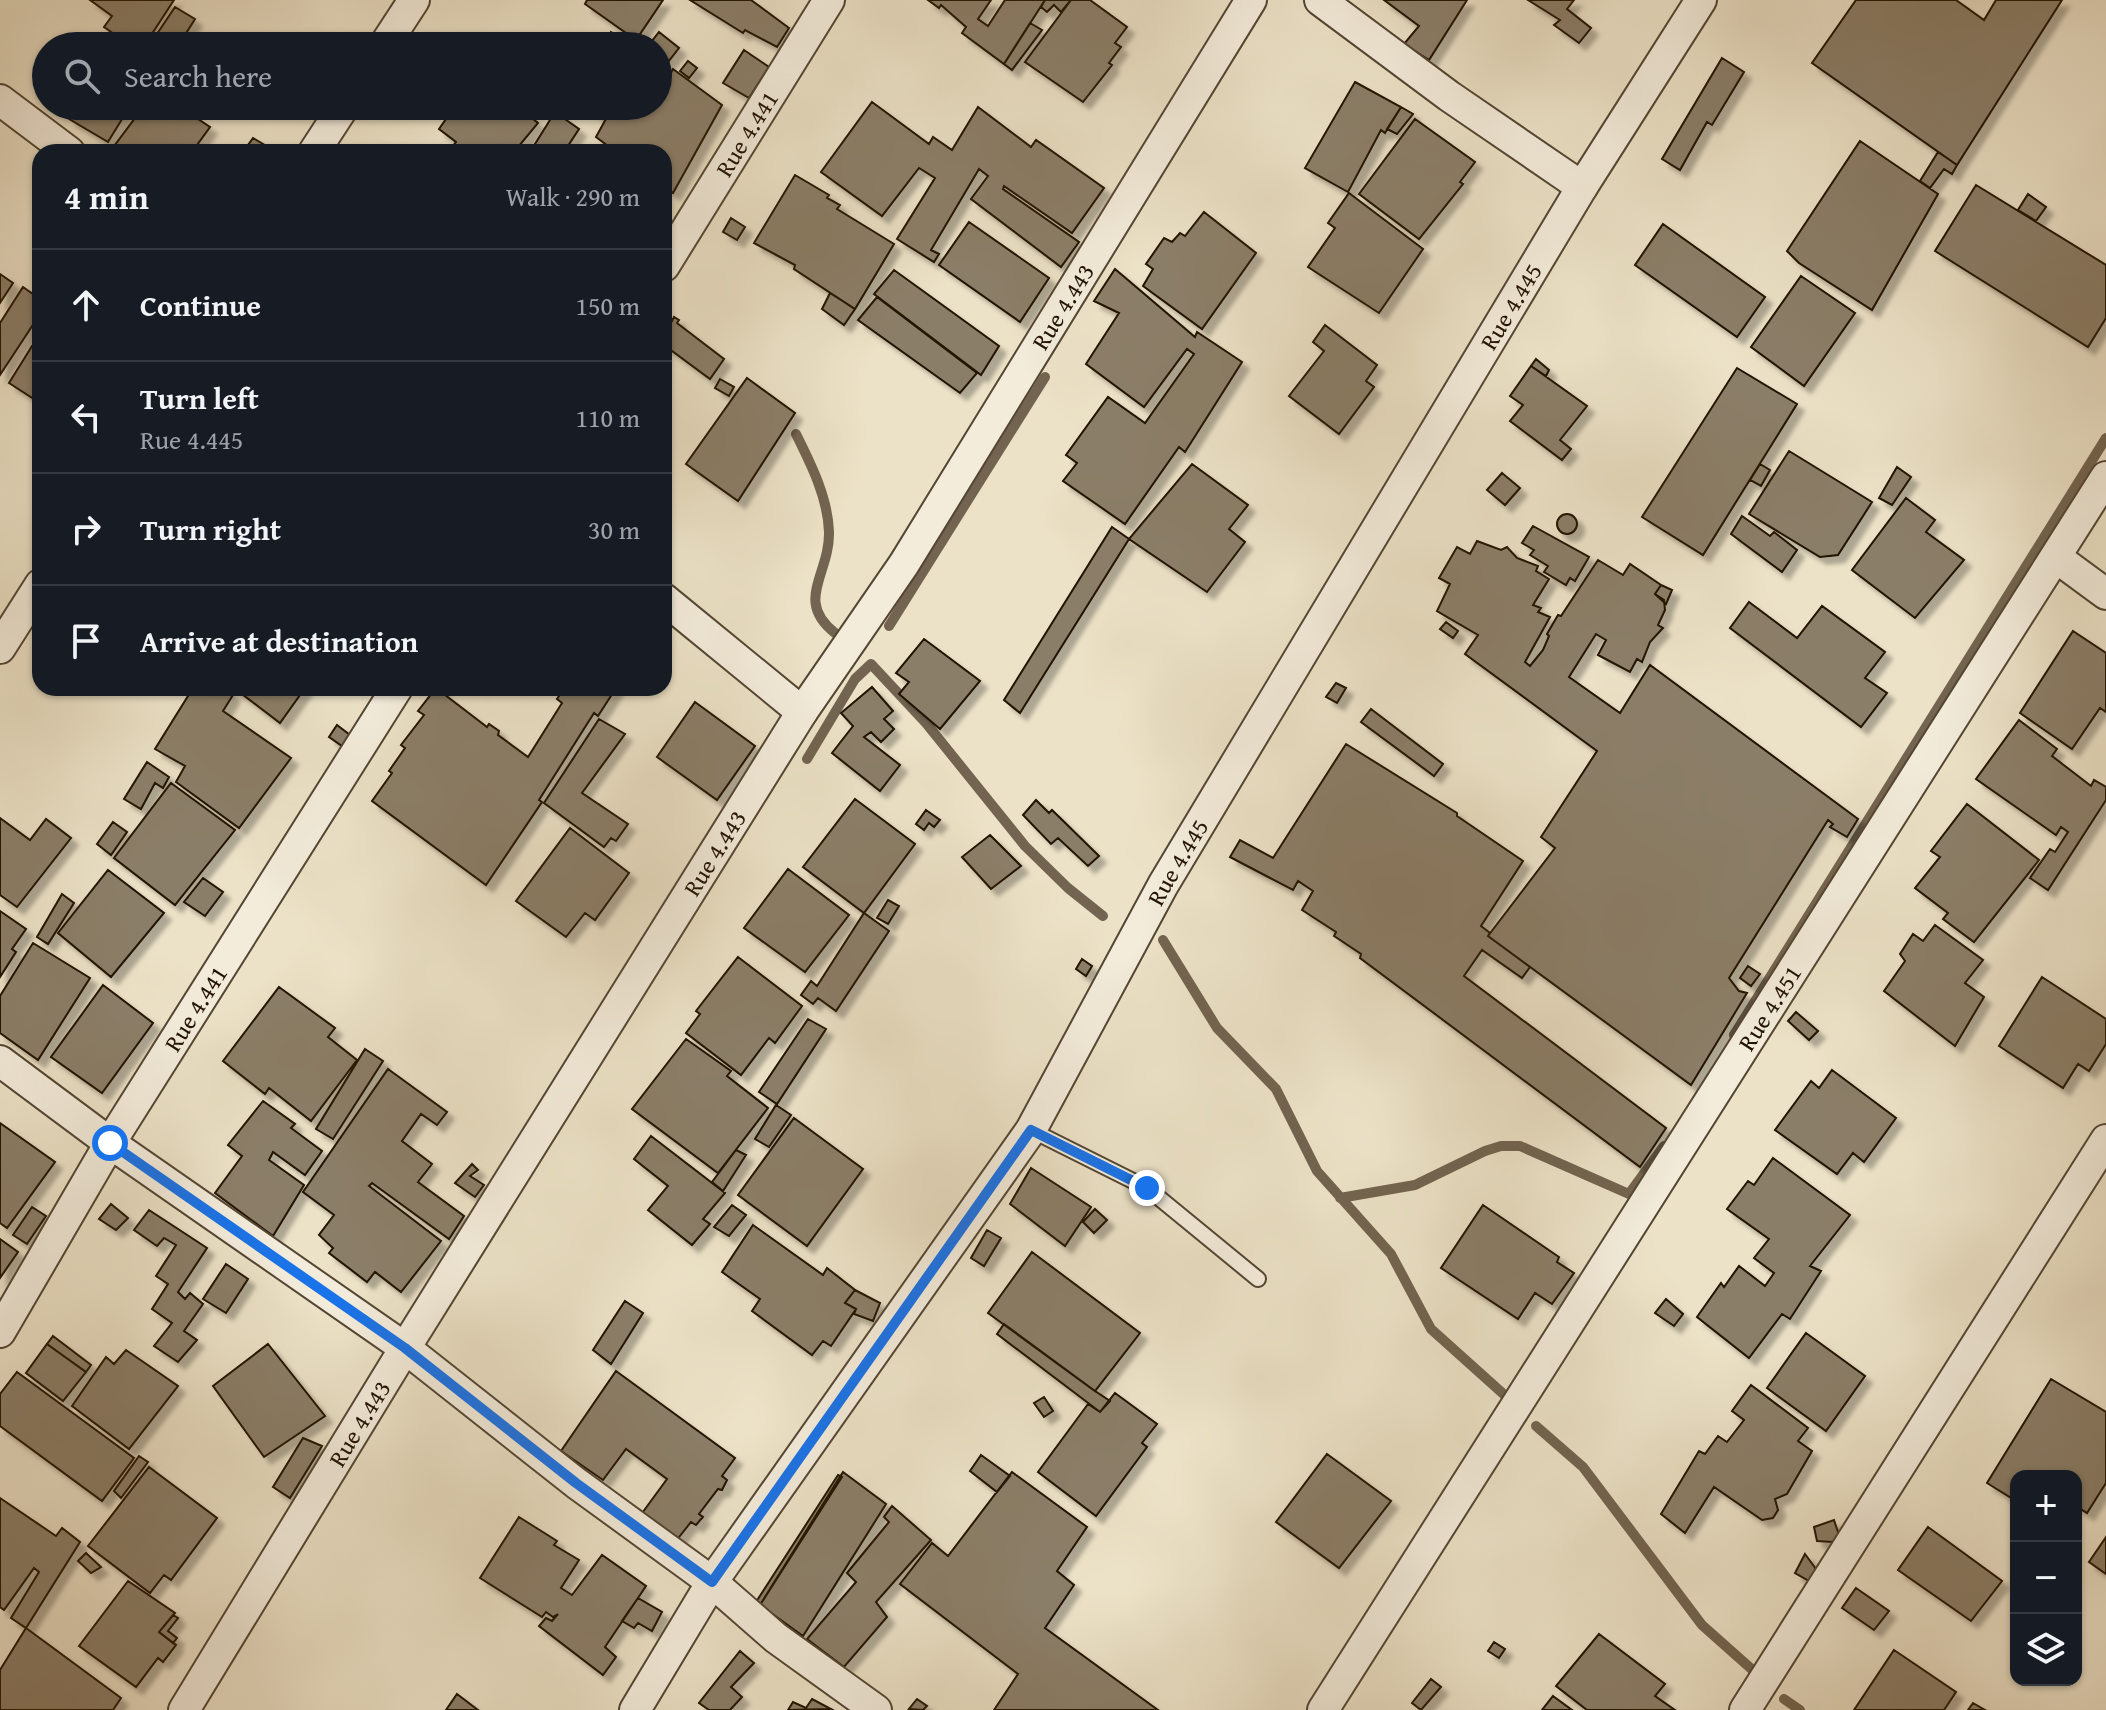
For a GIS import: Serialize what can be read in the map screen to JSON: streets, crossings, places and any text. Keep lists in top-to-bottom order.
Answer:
{
  "streets": {
    "street": [
      "Rue 4.441",
      "Rue 4.443",
      "Rue 4.445",
      "Rue 4.451"
    ]
  },
  "page": {
    "search": "Search here",
    "heading": ["4 min", "Walk · 290 m"],
    "list": [
      ["Continue", "150 m"],
      ["Turn left", "Rue 4.445", "110 m"],
      ["Turn right", "30 m"],
      "Arrive at destination"
    ],
    "map_buttons": ["+", "−"]
  }
}
